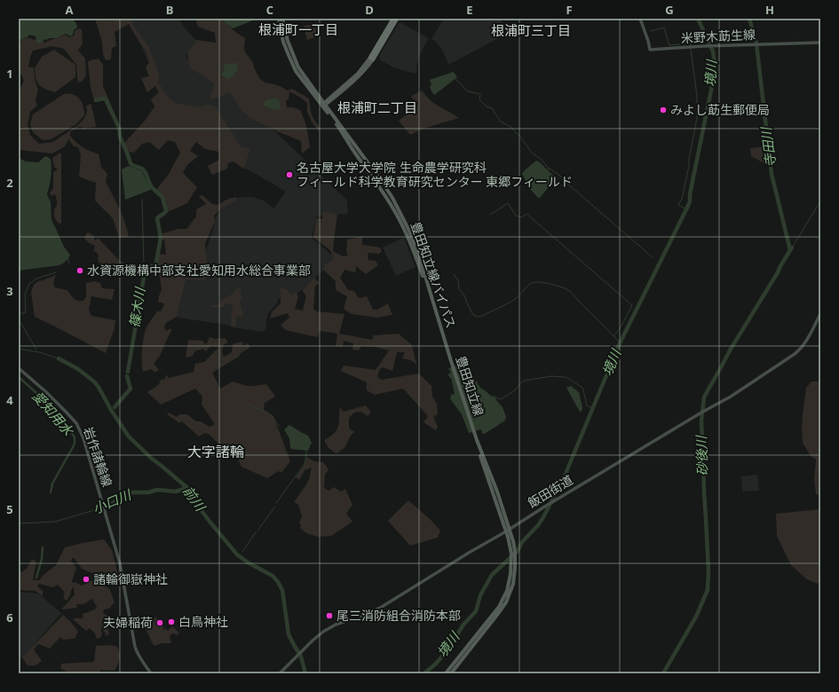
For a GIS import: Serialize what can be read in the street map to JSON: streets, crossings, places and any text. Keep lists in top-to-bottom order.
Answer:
{
  "streets": {
    "main road": [
      "米野木莇生線",
      "豊田知立線バイパス",
      "豊田知立線",
      "岩作諸輪線",
      "飯田街道"
    ]
  },
  "crossings": [
    ["豊田知立線バイパス", "豊田知立線"]
  ],
  "districts": [
    "根浦町一丁目",
    "根浦町三丁目",
    "根浦町二丁目",
    "大字諸輪"
  ],
  "water": [
    "境川",
    "寺田川",
    "篠木川",
    "愛知用水",
    "砂後川",
    "前川",
    "小口川"
  ],
  "places": [
    "みよし莇生郵便局",
    "名古屋大学大学院 生命農学研究科 フィールド科学教育研究センター 東郷フィールド",
    "水資源機構中部支社愛知用水総合事業部",
    "諸輪御嶽神社",
    "尾三消防組合消防本部",
    "白鳥神社",
    "夫婦稲荷"
  ],
  "grid": {
    "columns": [
      "A",
      "B",
      "C",
      "D",
      "E",
      "F",
      "G",
      "H"
    ],
    "rows": [
      "1",
      "2",
      "3",
      "4",
      "5",
      "6"
    ]
  }
}
